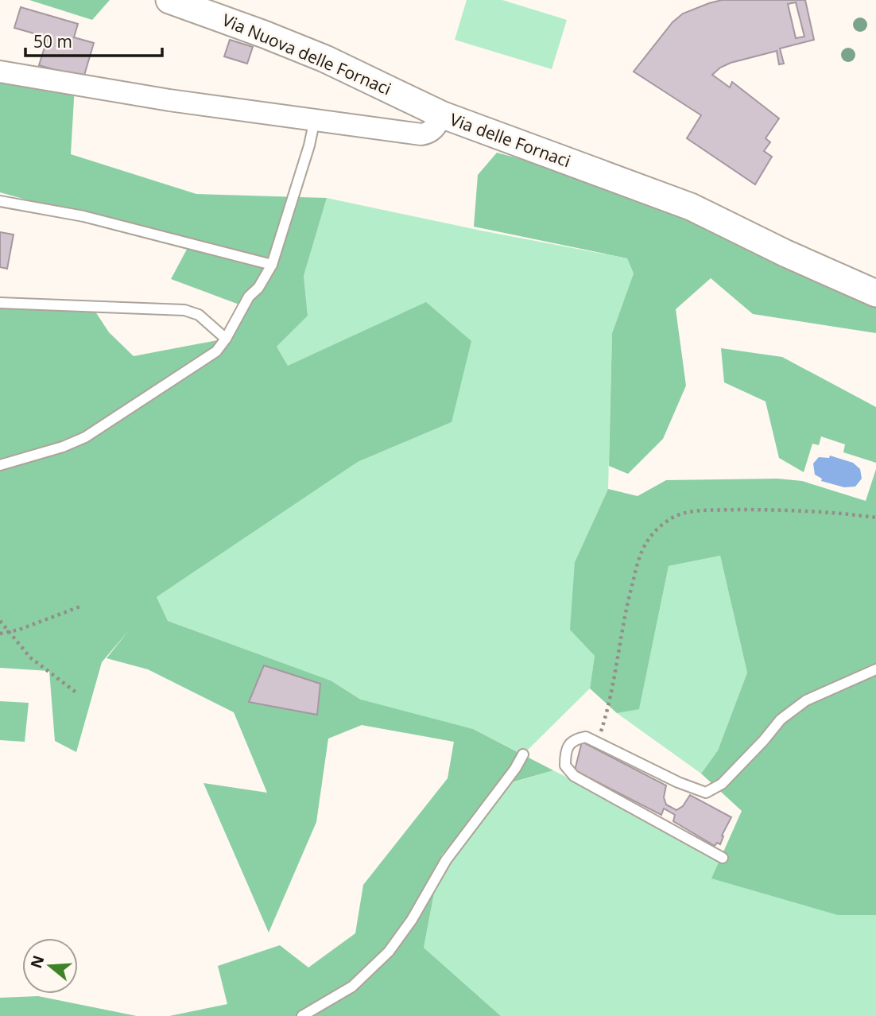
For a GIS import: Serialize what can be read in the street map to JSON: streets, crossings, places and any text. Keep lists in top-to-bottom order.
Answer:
{
  "streets": {
    "street": ["Via Nuova delle Fornaci", "Via delle Fornaci"]
  },
  "crossings": [
    ["Via Nuova delle Fornaci", "Via delle Fornaci"]
  ],
  "scale_bar": "50 m",
  "north": "left"
}
